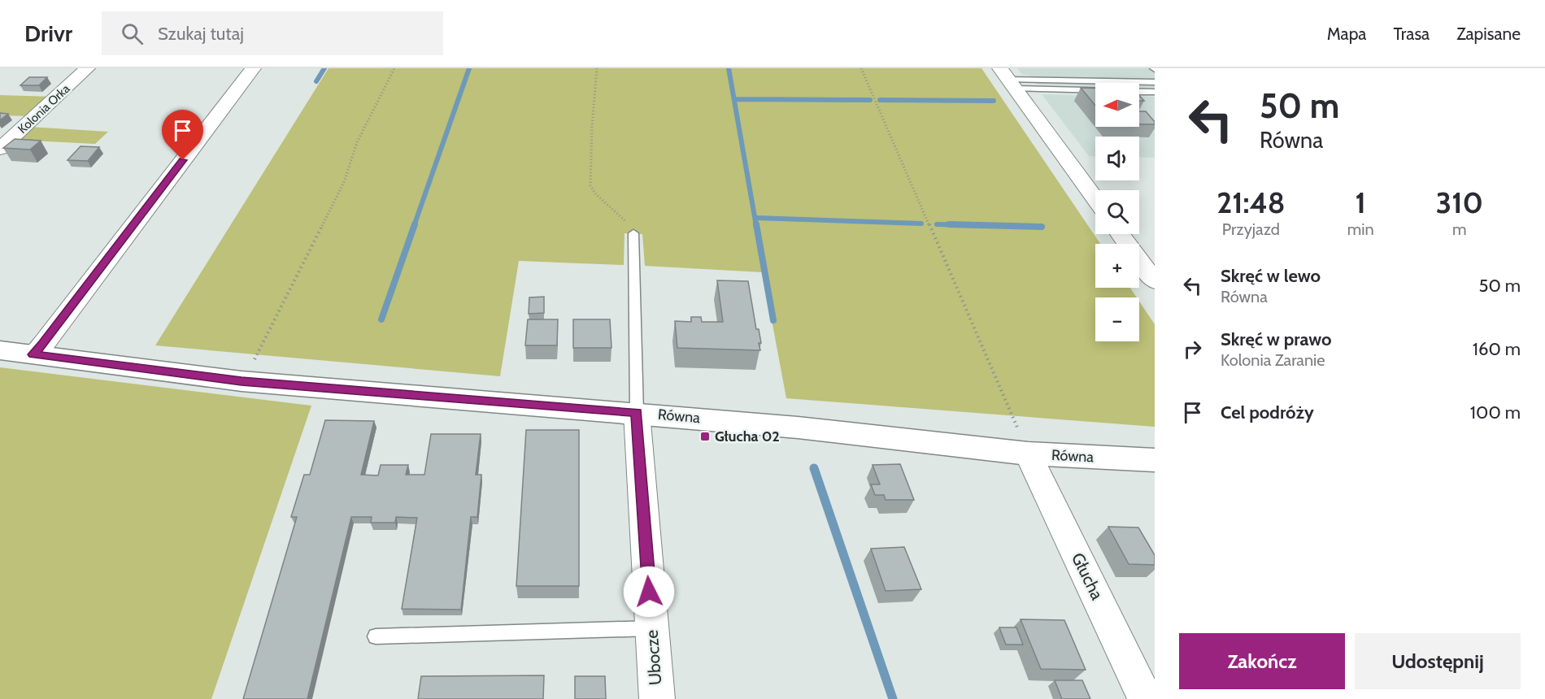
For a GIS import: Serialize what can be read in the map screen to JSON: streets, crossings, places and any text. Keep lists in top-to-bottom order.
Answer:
{
  "streets": {
    "street": [
      "Kolonia Orka",
      "Równa",
      "Głucha",
      "Ubocze"
    ]
  },
  "crossings": [
    ["Równa", "Głucha"],
    ["Równa", "Ubocze"]
  ],
  "places": {
    "transit": ["Głucha 02"]
  },
  "north": "left",
  "page": {
    "header": "Drivr",
    "search": "Szukaj tutaj",
    "nav": ["Mapa", "Trasa", "Zapisane"],
    "turn": ["50 m", "Równa"],
    "map_buttons": ["+", "−"],
    "eta": [
      "21:48",
      "Przyjazd",
      "1",
      "min",
      "310",
      "m"
    ],
    "list": [
      {
        "name": "Skręć w lewo",
        "note": "Równa",
        "value": "50 m"
      },
      {
        "name": "Skręć w prawo",
        "note": "Kolonia Zaranie",
        "value": "160 m"
      },
      {
        "name": "Cel podróży",
        "value": "100 m"
      }
    ],
    "buttons": ["Zakończ", "Udostępnij"]
  }
}
